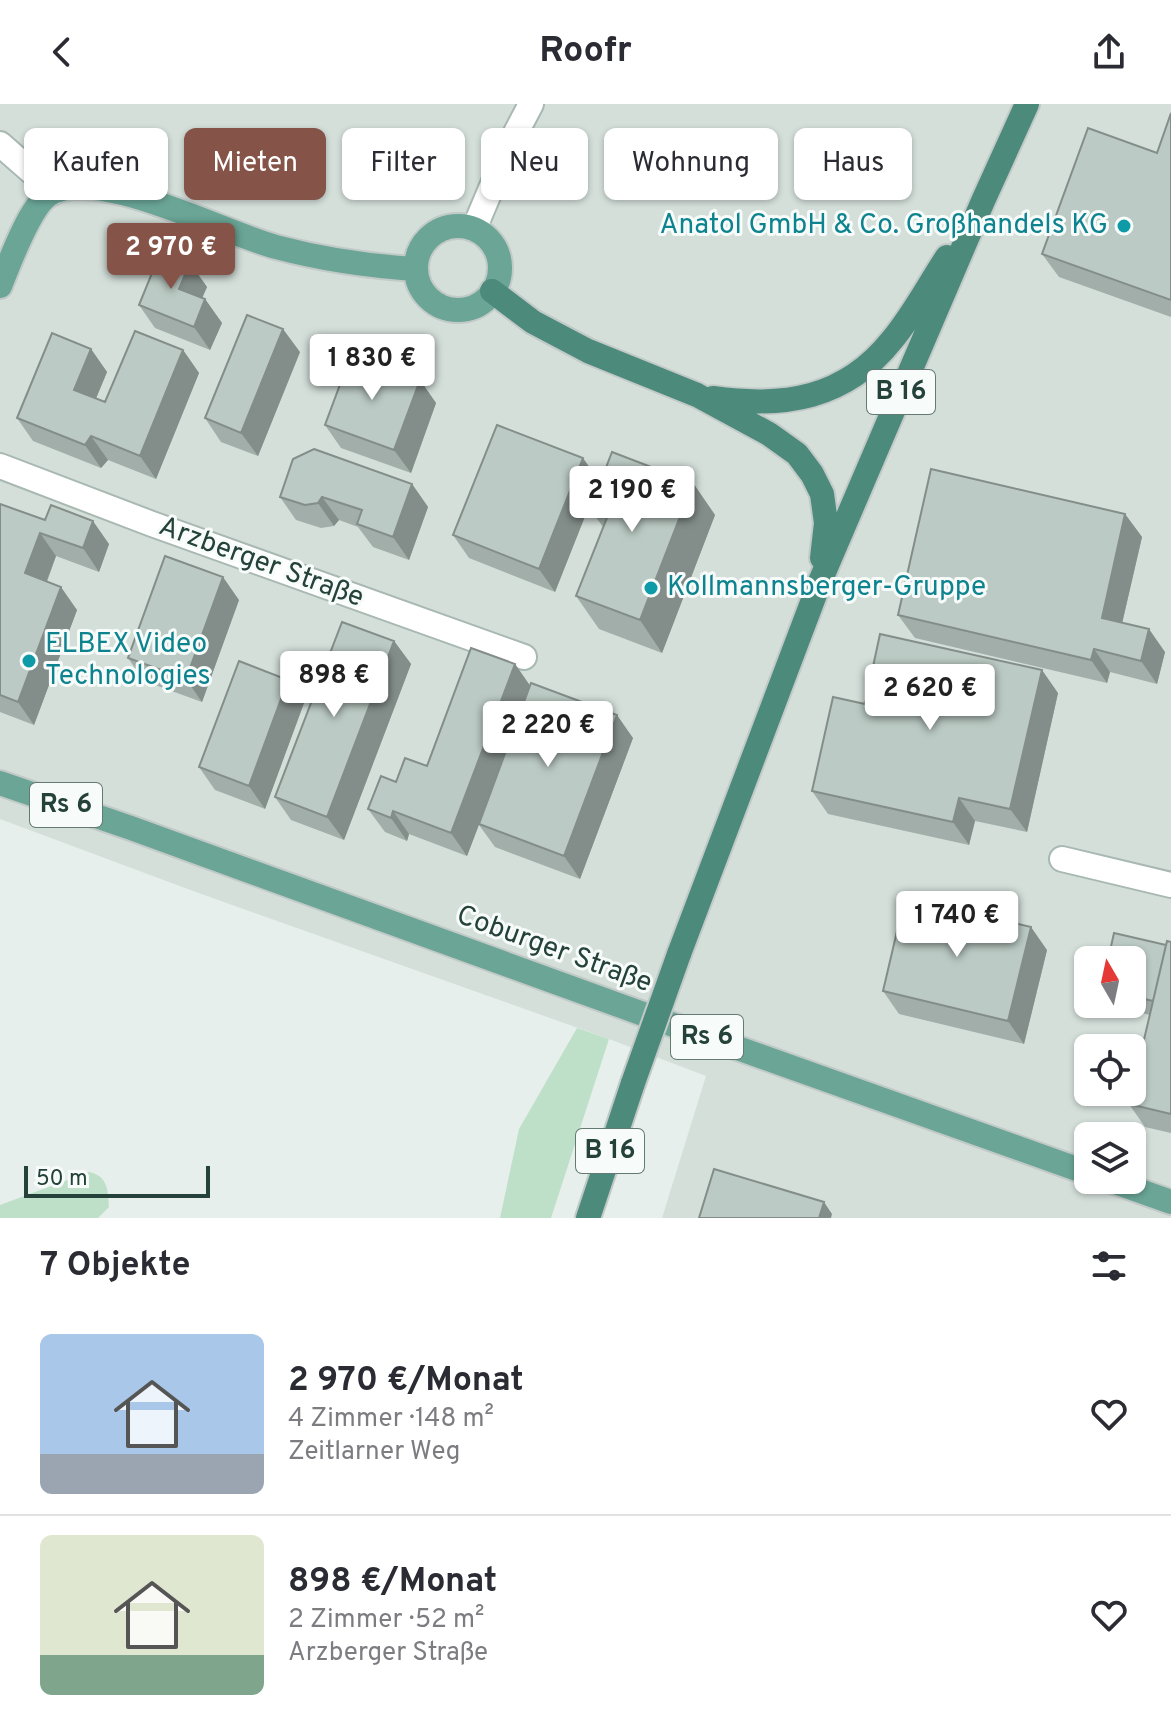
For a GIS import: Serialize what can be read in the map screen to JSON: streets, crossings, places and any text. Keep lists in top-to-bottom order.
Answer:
{
  "streets": {
    "highway": ["B 16"],
    "main road": ["Rs 6", "Coburger Straße"],
    "street": ["Arzberger Straße"]
  },
  "places": ["Anatol GmbH & Co. Großhandels KG", "Kollmannsberger-Gruppe", "ELBEX Video Technologies"],
  "scale_bar": "50 m",
  "north": "top",
  "page": {
    "header": "Roofr",
    "chip": [
      "Kaufen",
      "Mieten",
      "Filter",
      "Neu",
      "Wohnung",
      "Haus"
    ],
    "price": [
      "2 970 €",
      "1 830 €",
      "2 190 €",
      "898 €",
      "2 620 €",
      "2 220 €",
      "1 740 €"
    ],
    "scale": "50 m",
    "heading": "7 Objekte",
    "list": [
      {
        "name": "2 970 €/Monat",
        "note": "4 Zimmer · 148 m² · Zeitlarner Weg"
      },
      {
        "name": "898 €/Monat",
        "note": "2 Zimmer · 52 m² · Arzberger Straße"
      }
    ]
  }
}
